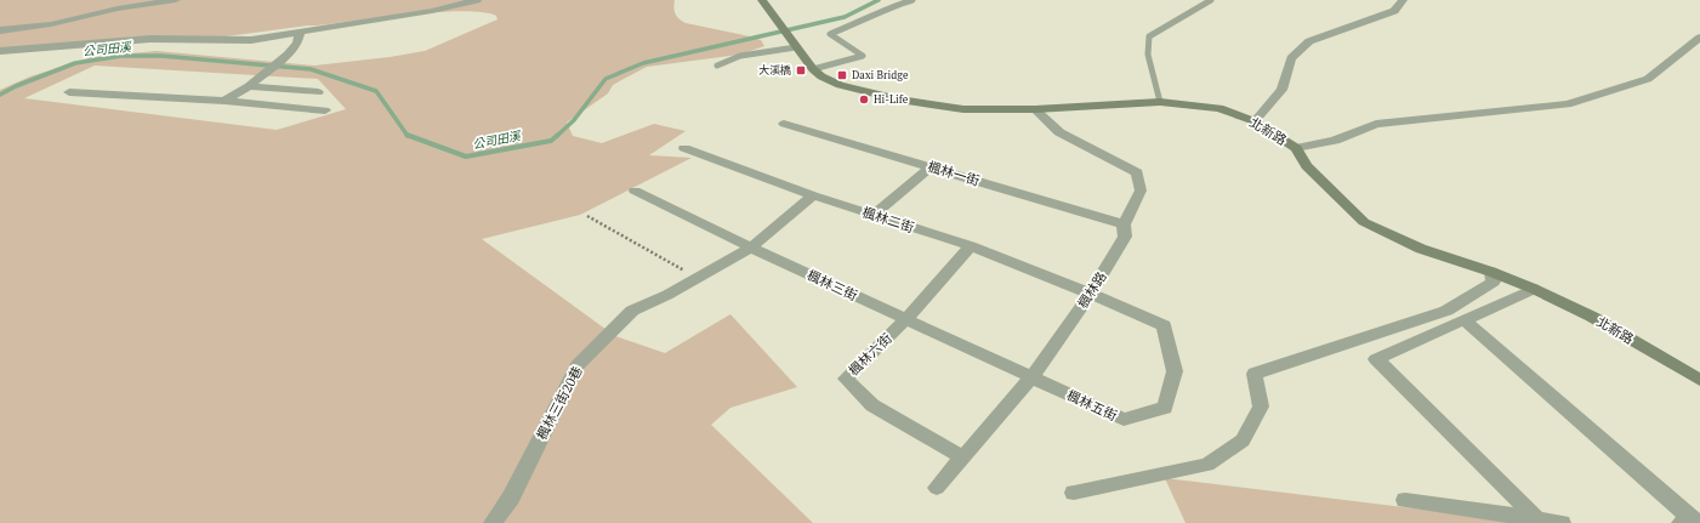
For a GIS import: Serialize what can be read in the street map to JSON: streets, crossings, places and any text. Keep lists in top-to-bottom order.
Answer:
{
  "streets": {
    "main road": ["北新路"],
    "street": [
      "楓林一街",
      "楓林二街",
      "楓林三街",
      "楓林路",
      "楓林六街",
      "楓林三街20巷",
      "楓林五街"
    ]
  },
  "crossings": [
    ["北新路", "楓林路"],
    ["楓林一街", "楓林路"],
    ["楓林二街", "楓林路"],
    ["楓林二街", "楓林六街"],
    ["楓林二街", "楓林三街20巷"],
    ["楓林二街", "楓林五街"],
    ["楓林三街", "楓林路"],
    ["楓林三街", "楓林六街"],
    ["楓林三街", "楓林三街20巷"],
    ["楓林三街", "楓林五街"],
    ["楓林路", "楓林六街"],
    ["楓林路", "楓林五街"]
  ],
  "water": ["公司田溪"],
  "places": {
    "transit": ["大溪橋", "Daxi Bridge"],
    "other": ["Hi-Life"]
  }
}
